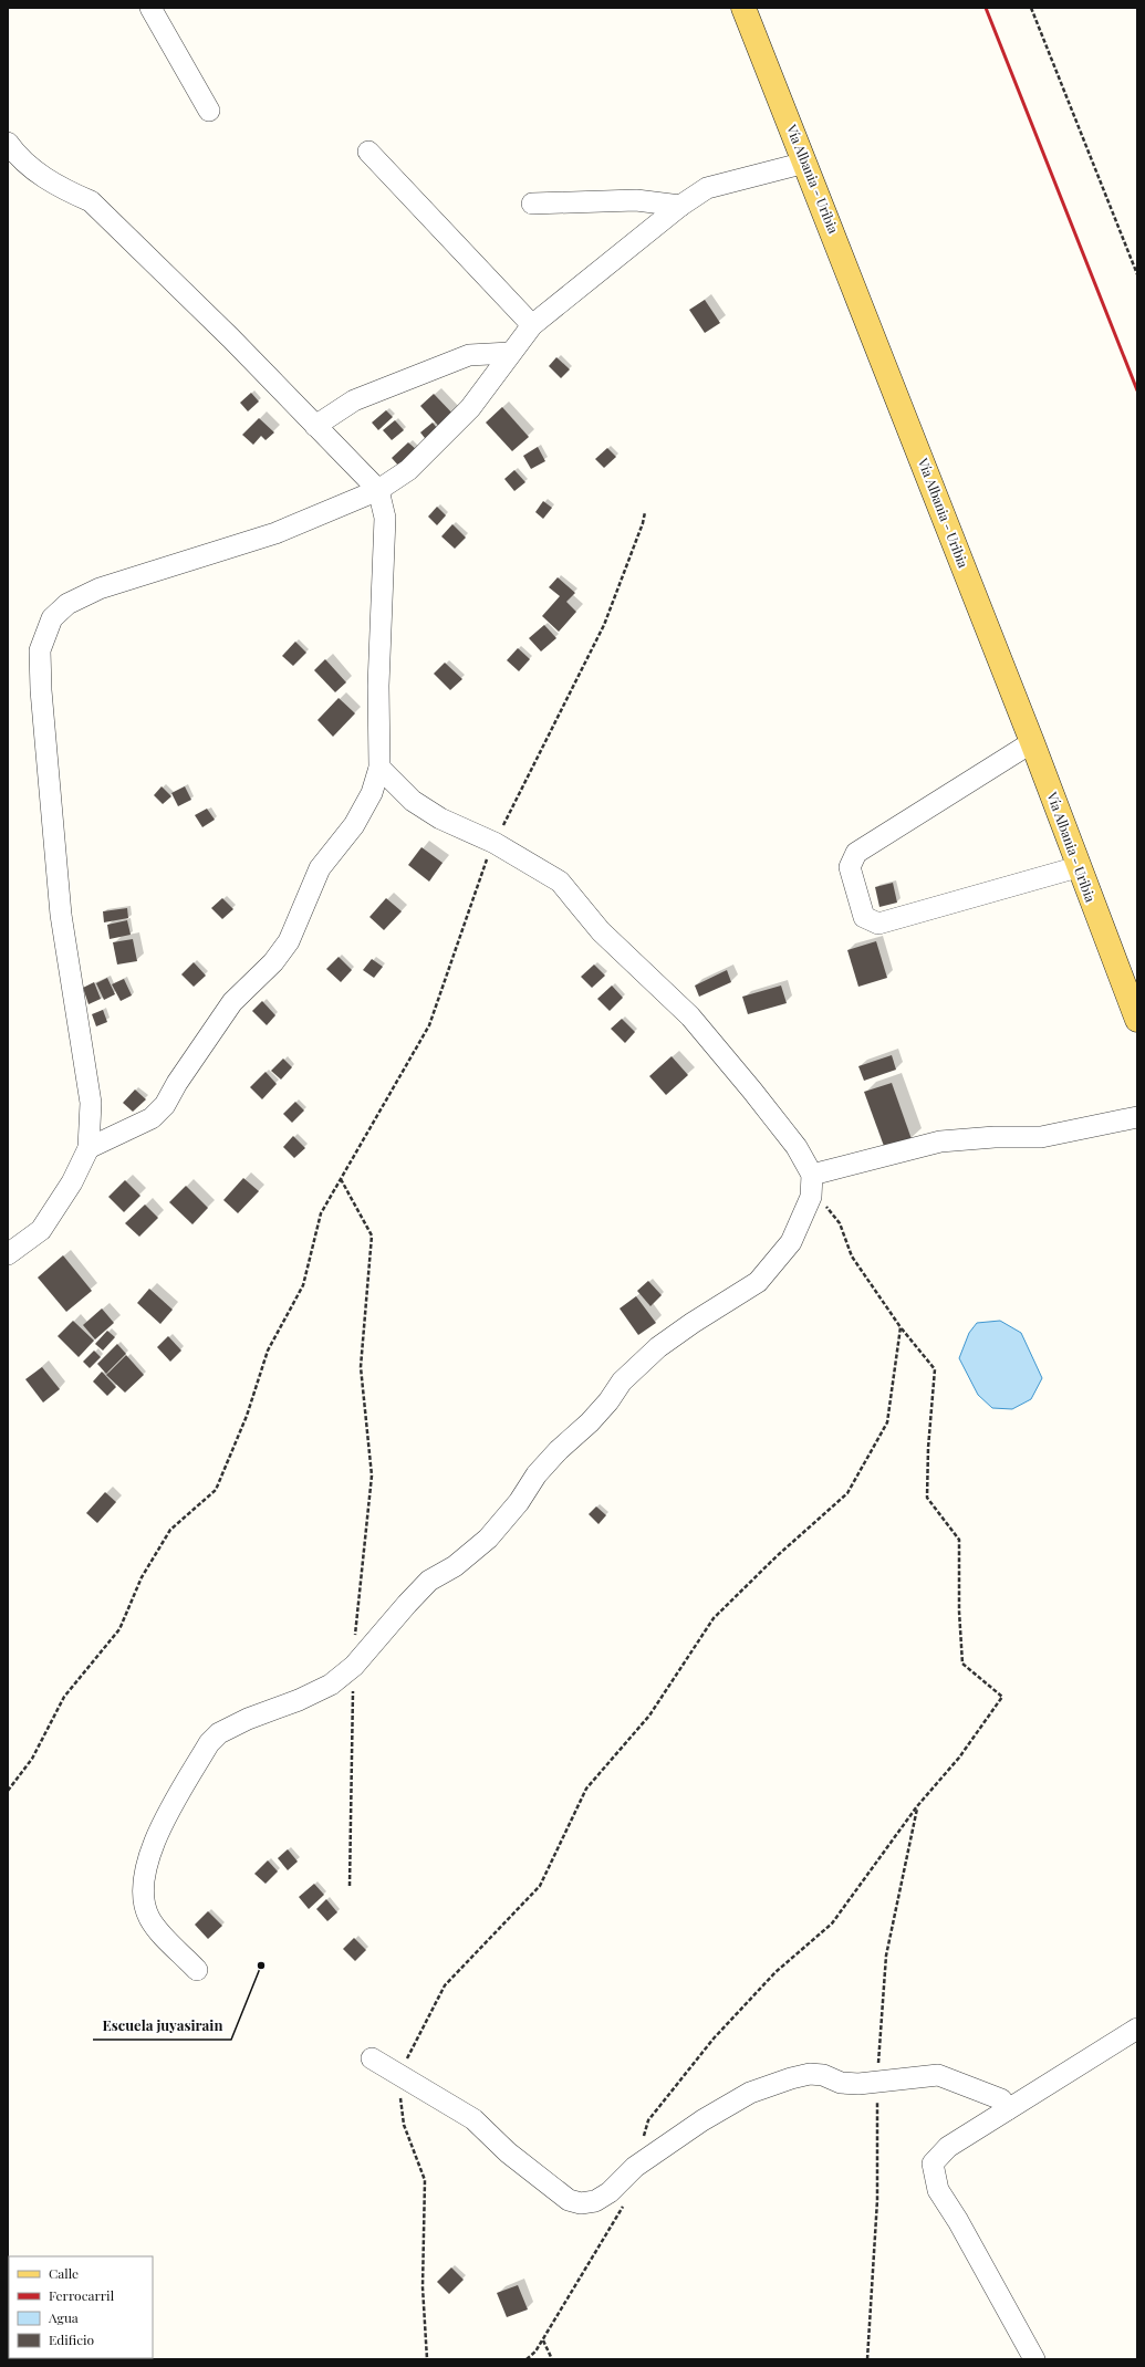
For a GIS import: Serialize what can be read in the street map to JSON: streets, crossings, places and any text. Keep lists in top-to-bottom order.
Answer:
{
  "streets": {
    "main road": ["Vía Albania - Uribia"]
  },
  "places": ["Escuela juyasirain"],
  "legend": [
    "Calle",
    "Ferrocarril",
    "Agua",
    "Edificio"
  ]
}
